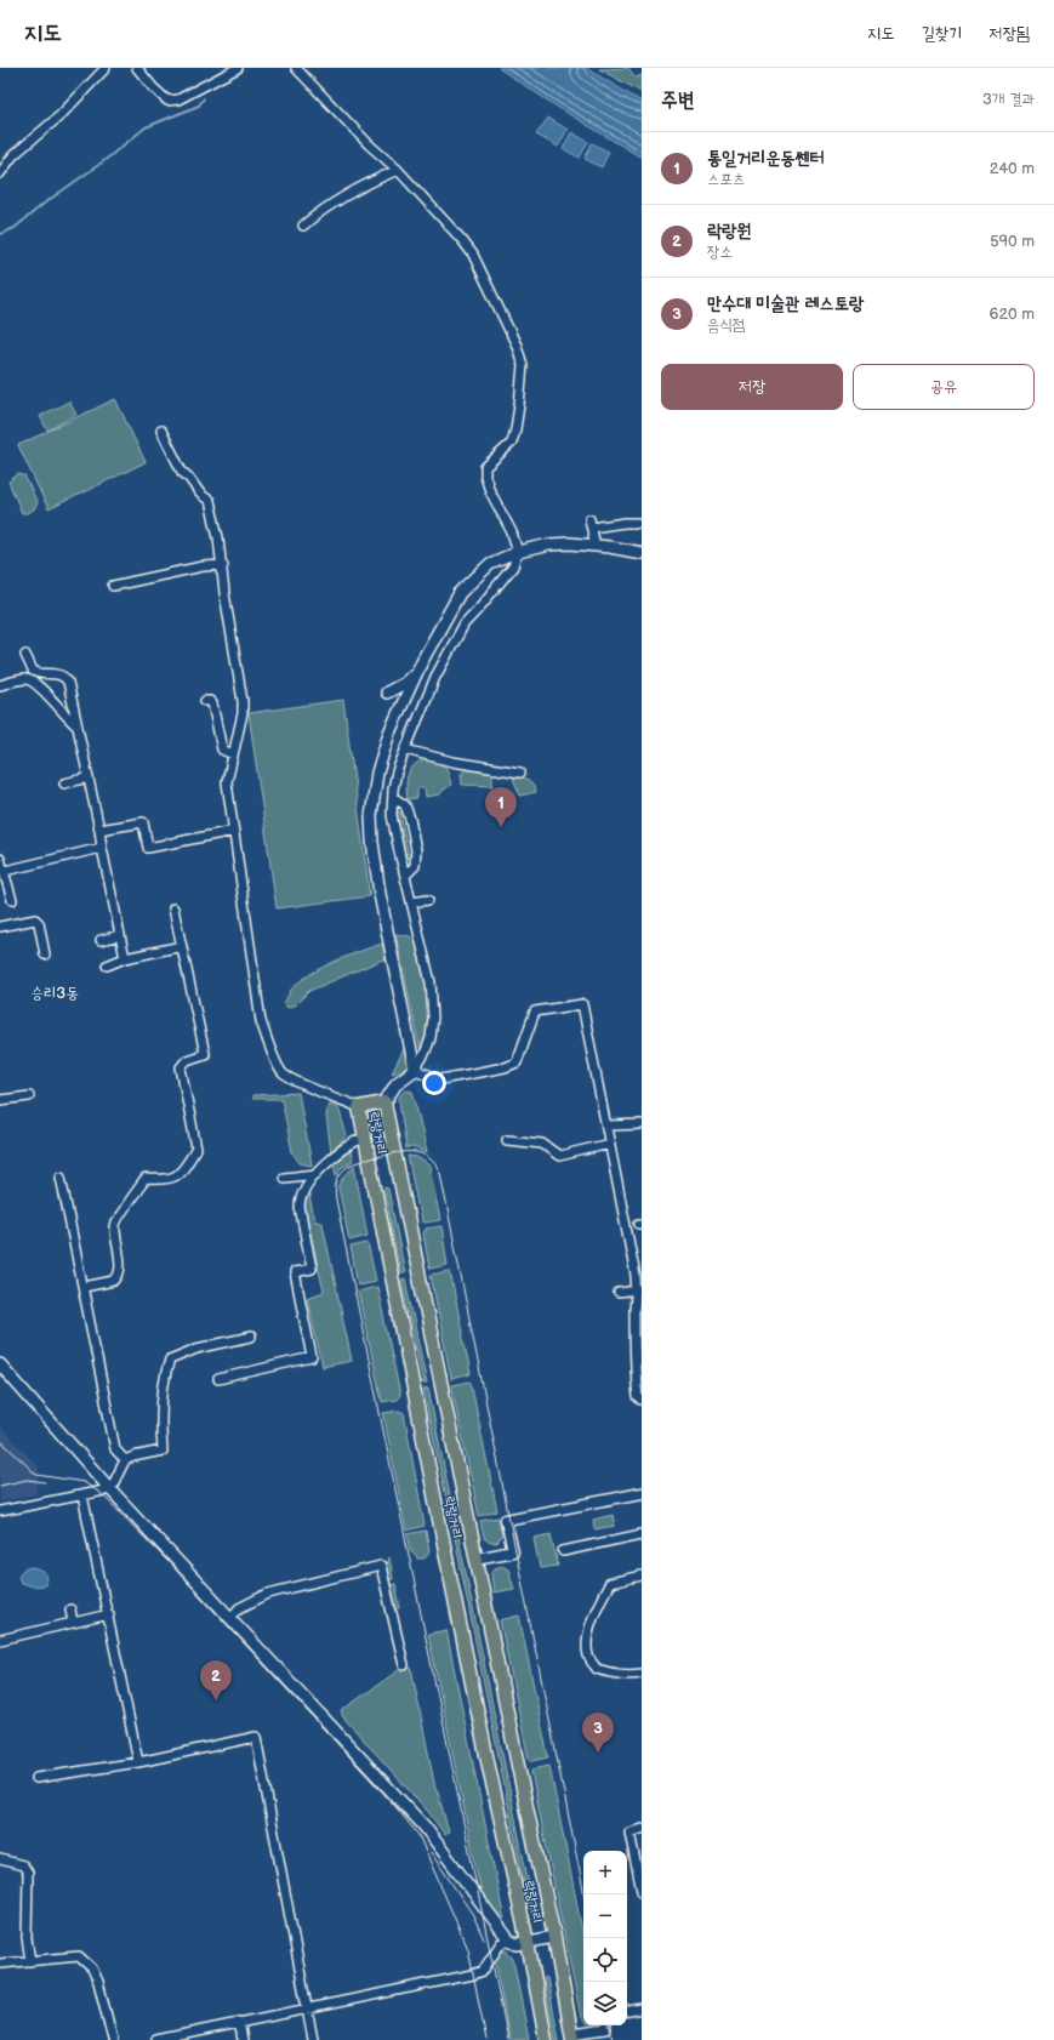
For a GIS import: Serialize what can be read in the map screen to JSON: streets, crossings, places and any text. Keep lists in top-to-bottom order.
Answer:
{
  "streets": {
    "main road": ["락랑거리"]
  },
  "districts": ["승리3동"],
  "page": {
    "header": "지도",
    "nav": ["지도", "길찾기", "저장됨"],
    "heading": ["주변", "3개 결과"],
    "list": [
      {
        "mark": "1",
        "name": "통일거리운동쎈터",
        "note": "스포츠",
        "value": "240 m"
      },
      {
        "mark": "2",
        "name": "락랑원",
        "note": "장소",
        "value": "590 m"
      },
      {
        "mark": "3",
        "name": "만수대 미술관 레스토랑",
        "note": "음식점",
        "value": "620 m"
      }
    ],
    "buttons": ["저장", "공유"],
    "pins": ["1", "2", "3"],
    "map_buttons": ["+", "−"]
  }
}
